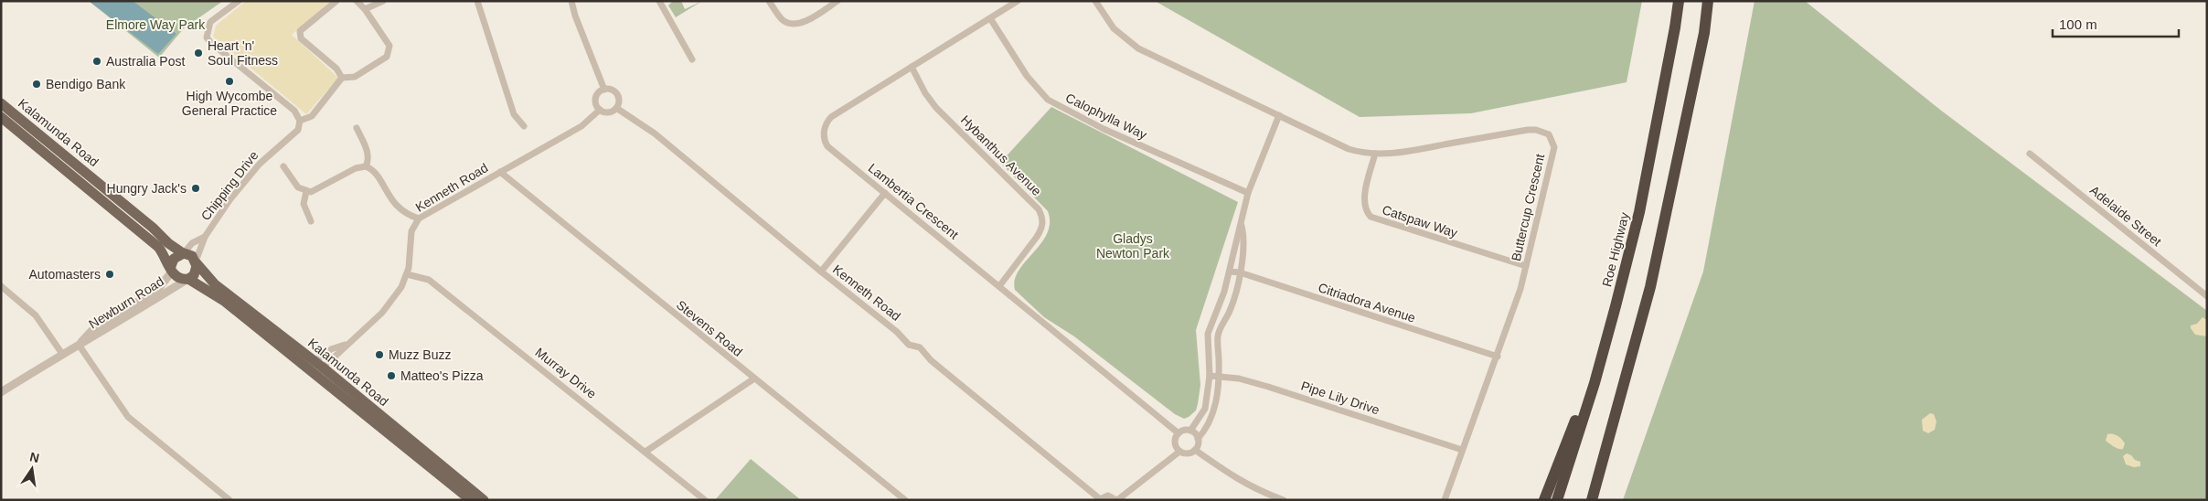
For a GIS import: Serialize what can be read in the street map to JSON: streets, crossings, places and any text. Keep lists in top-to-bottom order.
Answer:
{
  "streets": {
    "highway": ["Roe Highway"],
    "main road": ["Kalamunda Road"],
    "street": [
      "Calophylla Way",
      "Hybanthus Avenue",
      "Chipping Drive",
      "Kenneth Road",
      "Lambertia Crescent",
      "Buttercup Crescent",
      "Adelaide Street",
      "Catspaw Way",
      "Newburn Road",
      "Citriadora Avenue",
      "Stevens Road",
      "Murray Drive",
      "Pipe Lily Drive"
    ]
  },
  "crossings": [
    ["Calophylla Way", "Lambertia Crescent"],
    ["Kalamunda Road", "Chipping Drive"],
    ["Kalamunda Road", "Kenneth Road"],
    ["Kalamunda Road", "Newburn Road"],
    ["Hybanthus Avenue", "Lambertia Crescent"],
    ["Chipping Drive", "Newburn Road"],
    ["Kenneth Road", "Stevens Road"],
    ["Kenneth Road", "Murray Drive"],
    ["Buttercup Crescent", "Catspaw Way"],
    ["Buttercup Crescent", "Citriadora Avenue"],
    ["Buttercup Crescent", "Pipe Lily Drive"]
  ],
  "parks": ["Elmore Way Park", "Gladys Newton Park"],
  "places": [
    "Heart 'n' Soul Fitness",
    "Australia Post",
    "High Wycombe General Practice",
    "Bendigo Bank",
    "Hungry Jack's",
    "Automasters",
    "Muzz Buzz",
    "Matteo's Pizza"
  ],
  "scale_bar": "100 m",
  "north": "top"
}
